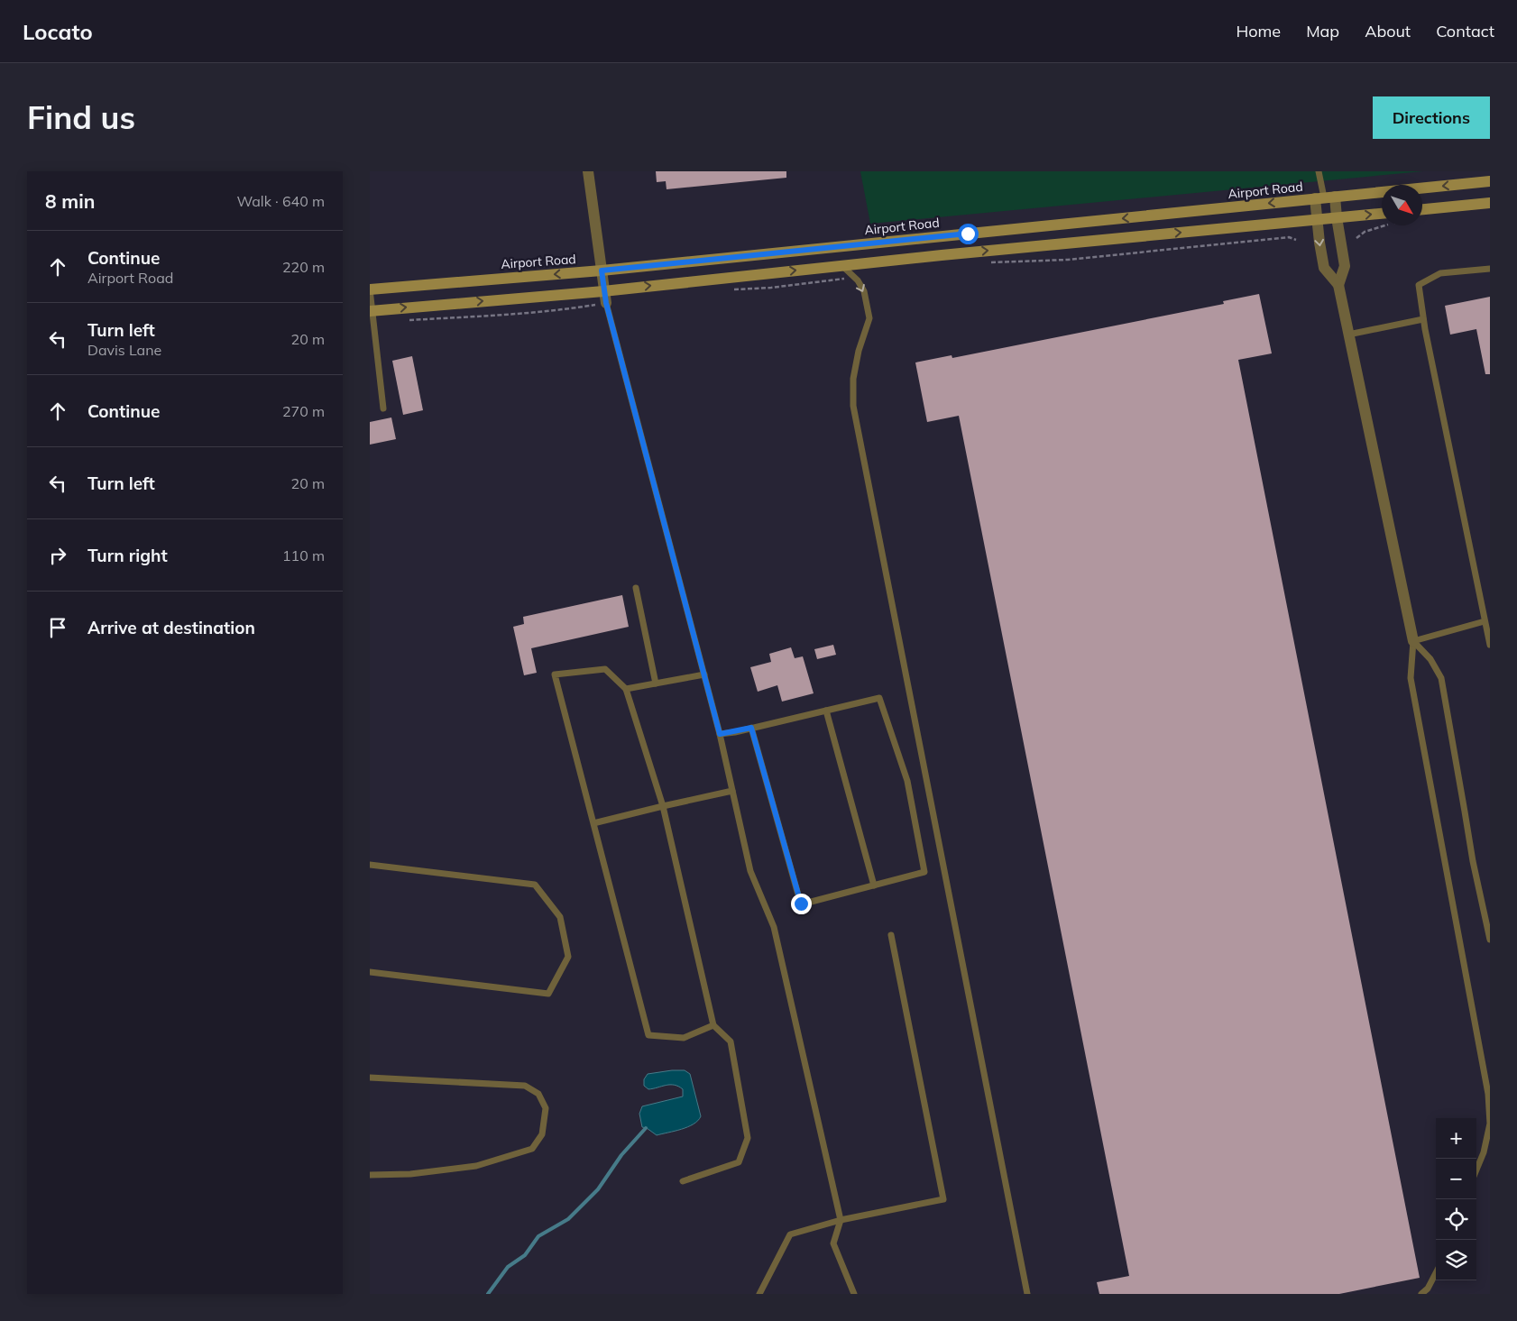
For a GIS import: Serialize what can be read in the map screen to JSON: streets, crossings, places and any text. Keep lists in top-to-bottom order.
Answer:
{
  "streets": {
    "main road": ["Airport Road"]
  },
  "north": "bottom right",
  "page": {
    "header": "Locato",
    "nav": [
      "Home",
      "Map",
      "About",
      "Contact"
    ],
    "buttons": "Directions",
    "title": "Find us",
    "heading": ["8 min", "Walk · 640 m"],
    "list": [
      ["Continue", "Airport Road", "220 m"],
      ["Turn left", "Davis Lane", "20 m"],
      ["Continue", "270 m"],
      ["Turn left", "20 m"],
      ["Turn right", "110 m"],
      "Arrive at destination"
    ],
    "map_buttons": ["+", "−"]
  }
}
